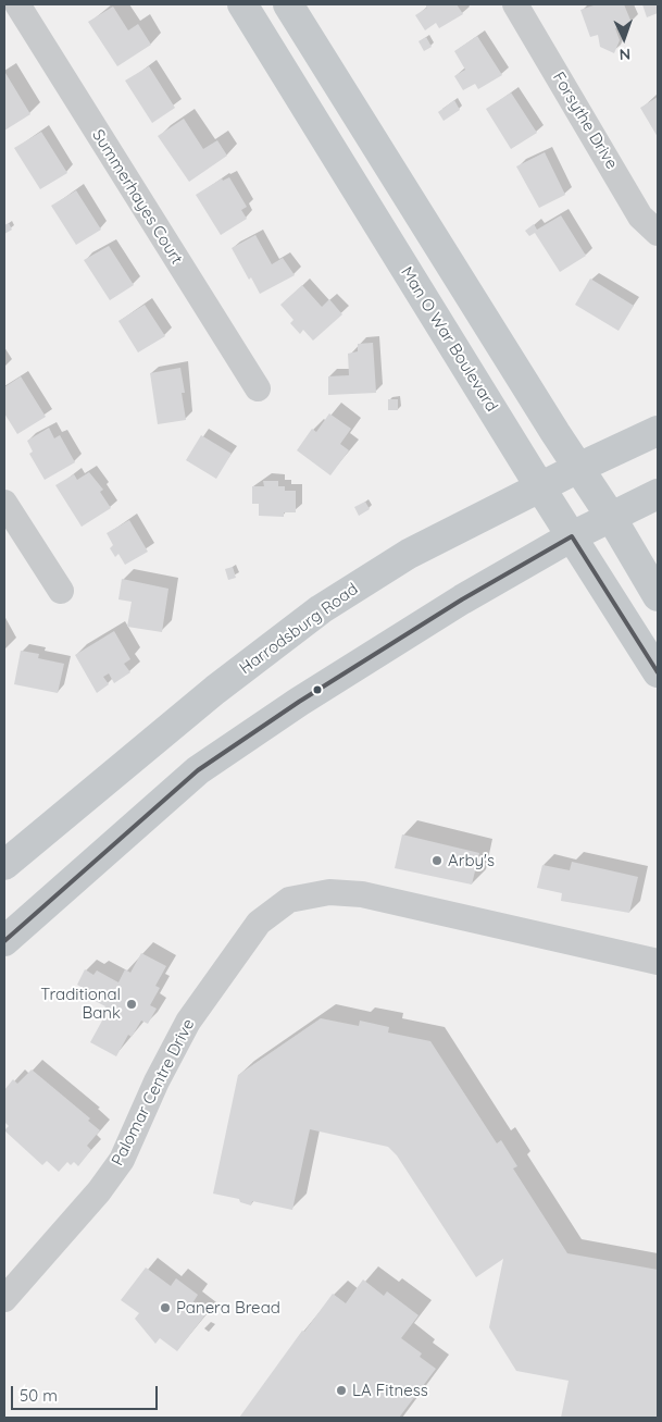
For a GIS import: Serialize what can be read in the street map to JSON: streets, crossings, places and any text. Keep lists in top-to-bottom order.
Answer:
{
  "streets": {
    "main road": ["Man O War Boulevard", "Harrodsburg Road"],
    "street": ["Forsythe Drive", "Summerhayes Court", "Palomar Centre Drive"]
  },
  "crossings": [
    ["Man O War Boulevard", "Harrodsburg Road"]
  ],
  "places": [
    "Arby's",
    "Traditional Bank",
    "Panera Bread",
    "LA Fitness"
  ],
  "scale_bar": "50 m",
  "north": "bottom"
}
